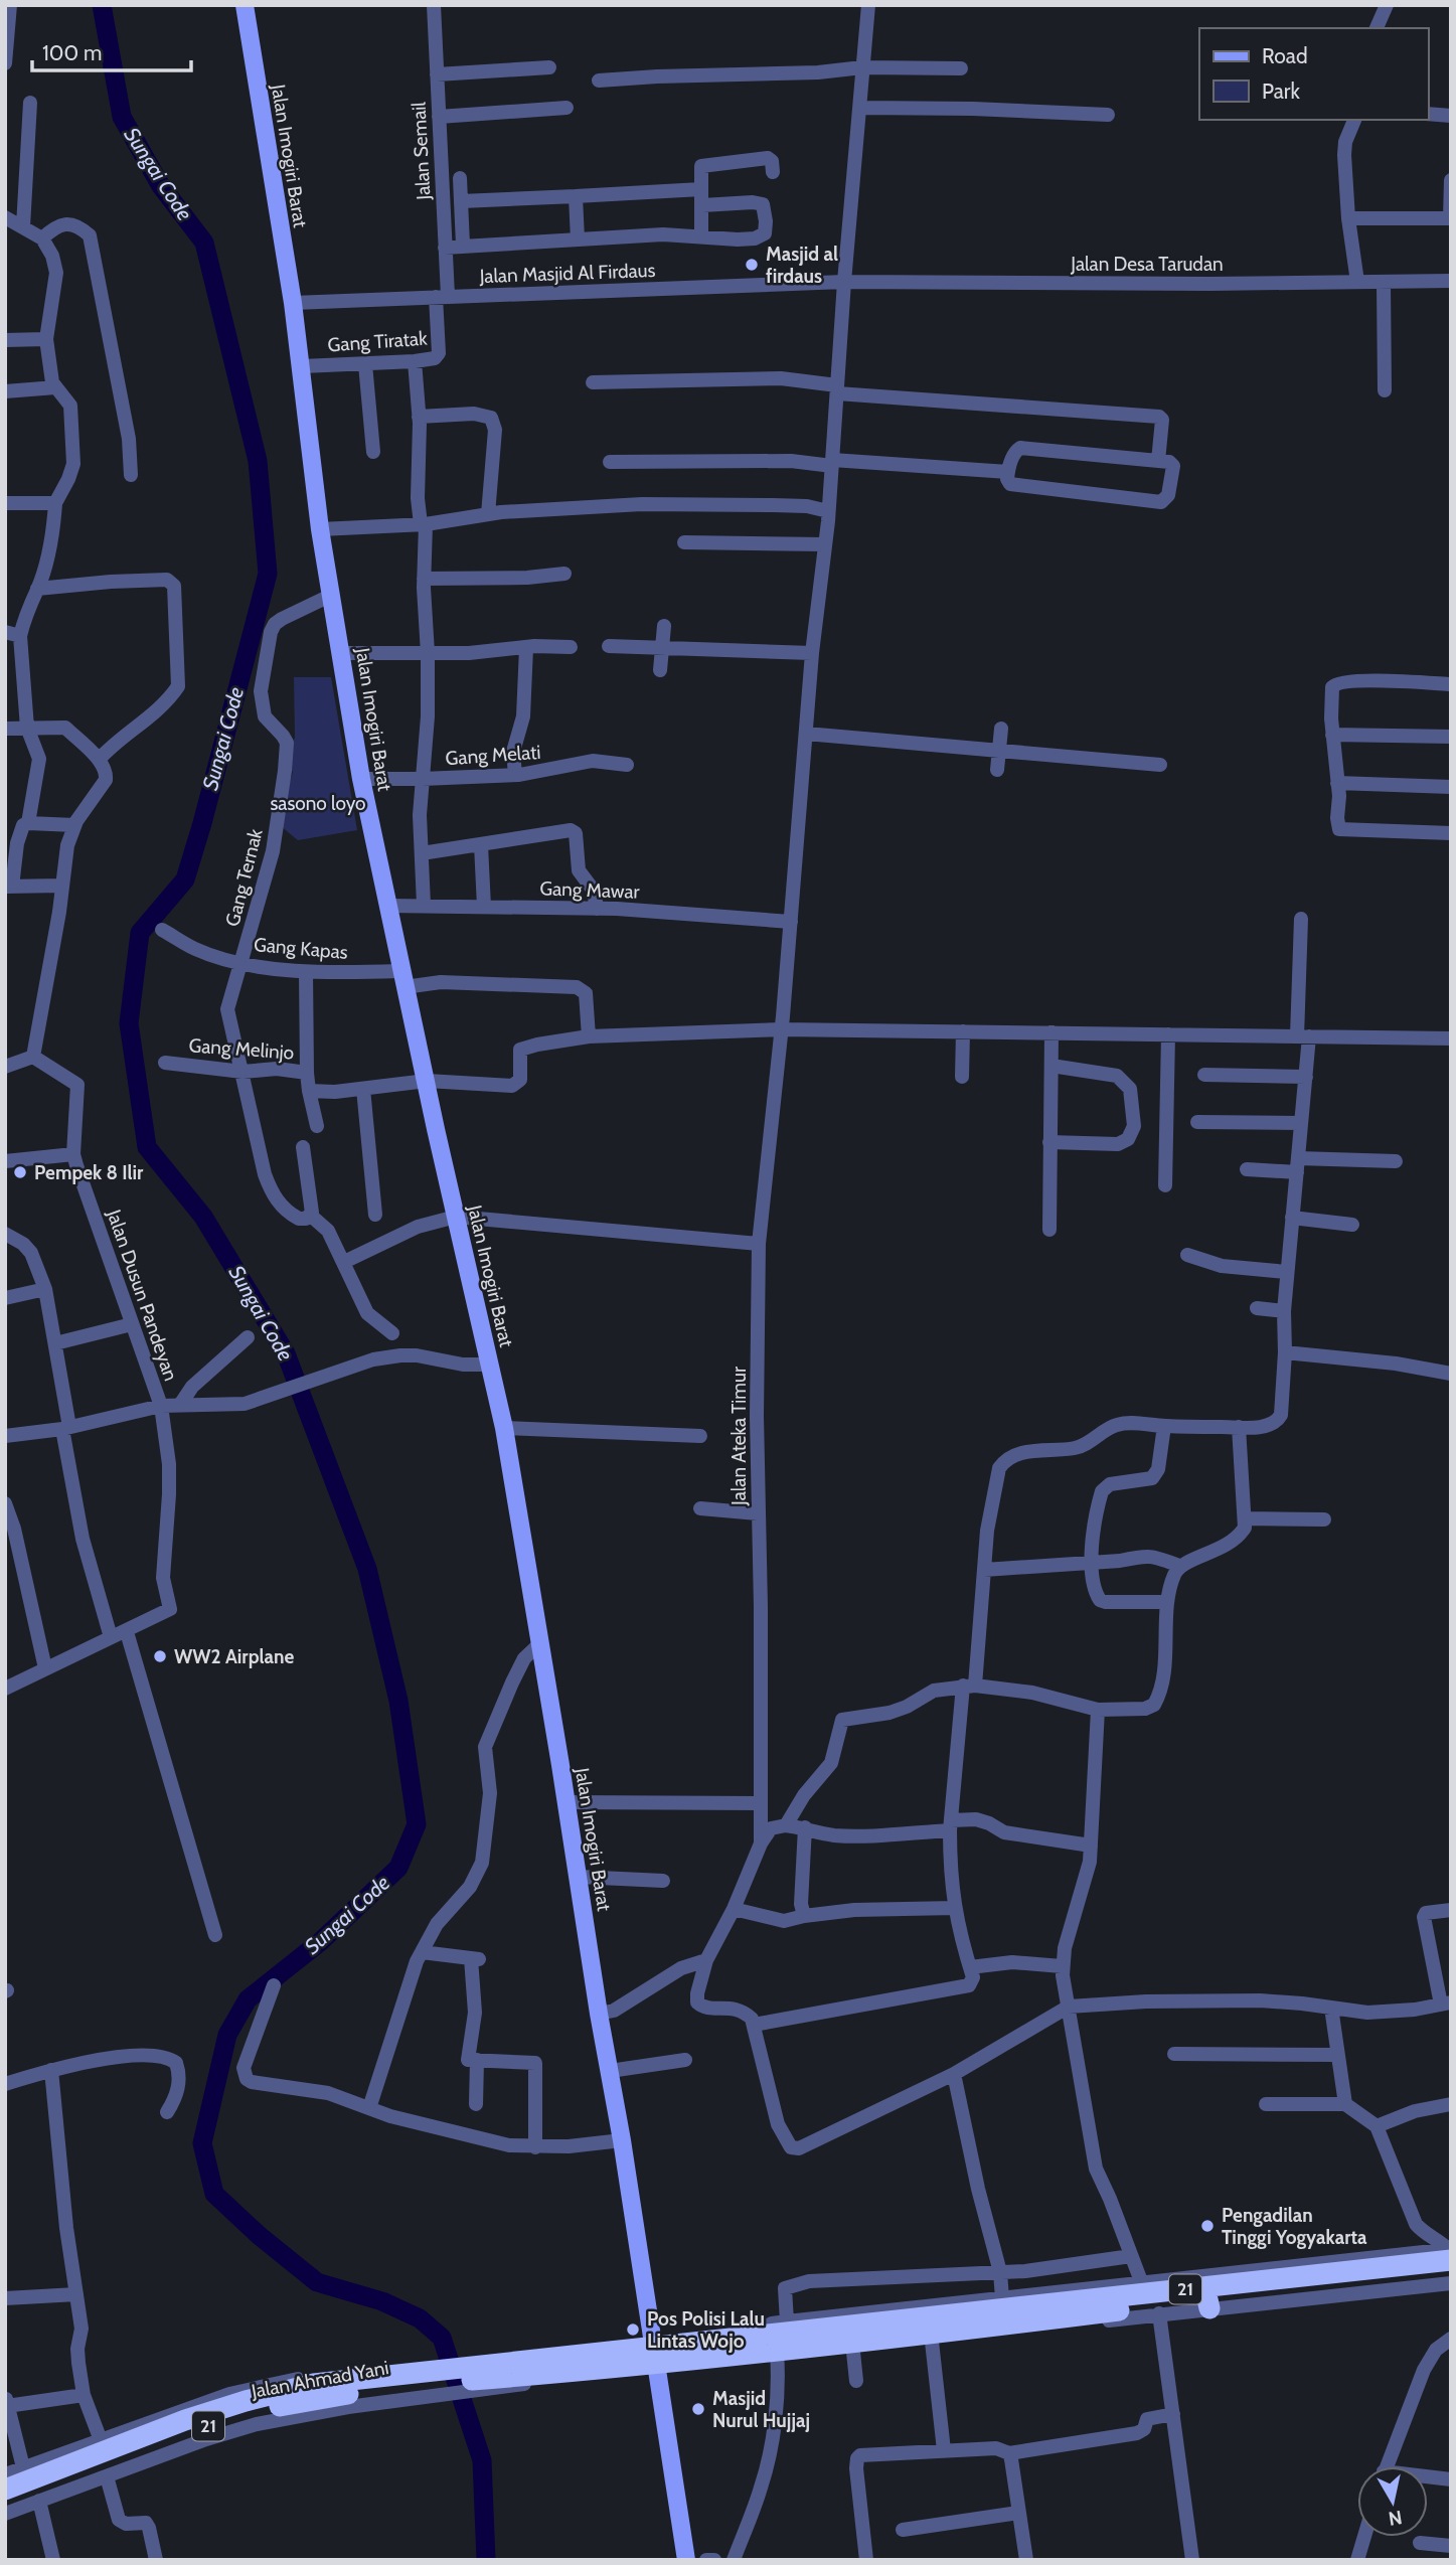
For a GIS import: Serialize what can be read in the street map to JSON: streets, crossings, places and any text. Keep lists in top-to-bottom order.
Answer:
{
  "streets": {
    "highway": ["21", "Jalan Ahmad Yani"],
    "main road": ["Jalan Imogiri Barat"],
    "street": [
      "Jalan Semail",
      "Jalan Desa Tarudan",
      "Jalan Masjid Al Firdaus",
      "Gang Tiratak",
      "Gang Melati",
      "Gang Ternak",
      "Gang Mawar",
      "Gang Kapas",
      "Gang Melinjo",
      "Jalan Dusun Pandeyan",
      "Jalan Ateka Timur"
    ]
  },
  "crossings": [
    ["Jalan Semail", "Jalan Masjid Al Firdaus"],
    ["Jalan Semail", "Gang Tiratak"],
    ["Jalan Imogiri Barat", "Jalan Masjid Al Firdaus"],
    ["Jalan Imogiri Barat", "Gang Tiratak"],
    ["Jalan Imogiri Barat", "Gang Melati"],
    ["Jalan Imogiri Barat", "Gang Ternak"],
    ["Jalan Imogiri Barat", "Gang Mawar"],
    ["Jalan Imogiri Barat", "Gang Kapas"],
    ["Jalan Imogiri Barat", "Jalan Dusun Pandeyan"],
    ["Jalan Imogiri Barat", "21"],
    ["Jalan Imogiri Barat", "Jalan Ahmad Yani"],
    ["Jalan Desa Tarudan", "Jalan Masjid Al Firdaus"],
    ["Jalan Desa Tarudan", "Jalan Ateka Timur"],
    ["Jalan Masjid Al Firdaus", "Gang Tiratak"],
    ["Jalan Masjid Al Firdaus", "Jalan Ateka Timur"],
    ["Gang Ternak", "Gang Kapas"],
    ["Gang Ternak", "Gang Melinjo"],
    ["Gang Mawar", "Jalan Ateka Timur"],
    ["21", "Jalan Ahmad Yani"]
  ],
  "water": ["Sungai Code"],
  "parks": ["sasono loyo"],
  "places": [
    "Masjid al firdaus",
    "Pempek 8 Ilir",
    "WW2 Airplane",
    "Pengadilan Tinggi Yogyakarta",
    "Pos Polisi Lalu Lintas Wojo",
    "Masjid Nurul Hujjaj"
  ],
  "legend": ["Road", "Park"],
  "scale_bar": "100 m",
  "north": "bottom"
}
